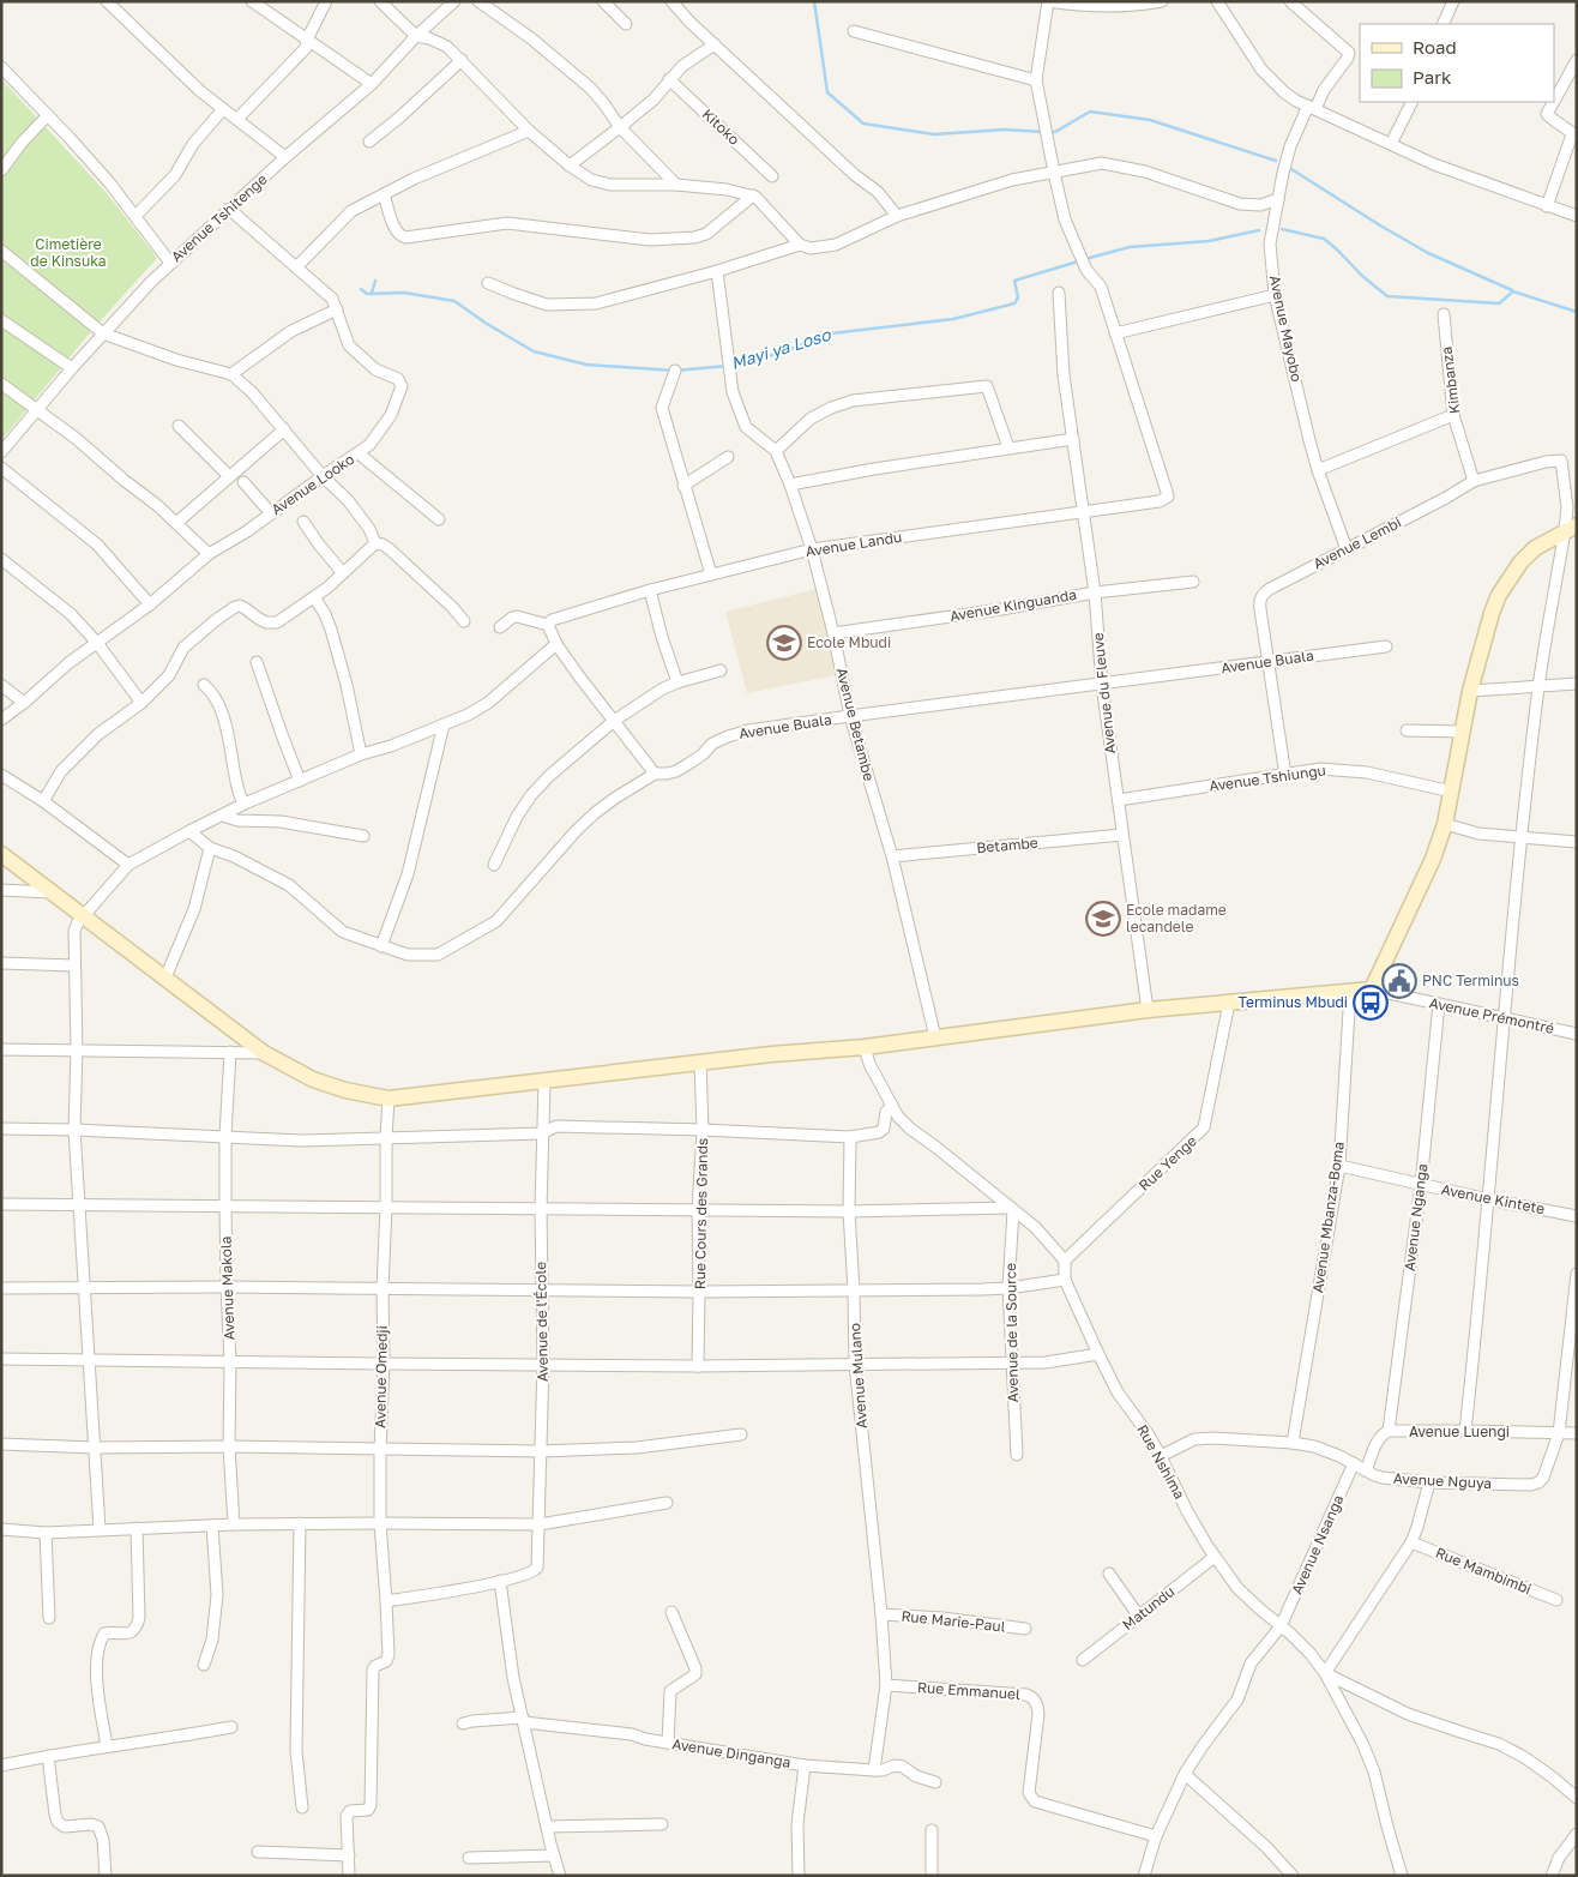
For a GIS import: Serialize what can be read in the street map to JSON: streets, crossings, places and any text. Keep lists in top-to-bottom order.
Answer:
{
  "streets": {
    "street": [
      "Kitoko",
      "Avenue Tshitenge",
      "Avenue Mayobo",
      "Kimbanza",
      "Avenue Looko",
      "Avenue Lembi",
      "Avenue Landu",
      "Avenue Kinguanda",
      "Avenue Buala",
      "Avenue du Fleuve",
      "Avenue Betambe",
      "Avenue Tshiungu",
      "Betambe",
      "Avenue Prémontré",
      "Rue Yenge",
      "Avenue Kintete",
      "Rue Cours des Grands",
      "Avenue Mbanza-Boma",
      "Avenue Nganga",
      "Avenue Makola",
      "Avenue de l'École",
      "Avenue de la Source",
      "Avenue Mulano",
      "Avenue Omedji",
      "Avenue Luengi",
      "Rue Nshima",
      "Avenue Nguya",
      "Avenue Nsanga",
      "Rue Mambimbi",
      "Matundu",
      "Rue Marie-Paul",
      "Rue Emmanuel",
      "Avenue Dinganga"
    ]
  },
  "crossings": [
    ["Avenue Tshitenge", "Avenue Looko"],
    ["Avenue Mayobo", "Avenue Lembi"],
    ["Kimbanza", "Avenue Lembi"],
    ["Avenue Lembi", "Avenue Buala"],
    ["Avenue Lembi", "Avenue Tshiungu"],
    ["Avenue Landu", "Avenue du Fleuve"],
    ["Avenue Landu", "Avenue Betambe"],
    ["Avenue Kinguanda", "Avenue du Fleuve"],
    ["Avenue Kinguanda", "Avenue Betambe"],
    ["Avenue Buala", "Avenue du Fleuve"],
    ["Avenue Buala", "Avenue Betambe"],
    ["Avenue du Fleuve", "Avenue Tshiungu"],
    ["Avenue du Fleuve", "Betambe"],
    ["Avenue Betambe", "Betambe"],
    ["Avenue Prémontré", "Avenue Nganga"],
    ["Rue Yenge", "Rue Nshima"],
    ["Avenue Kintete", "Avenue Mbanza-Boma"],
    ["Avenue Kintete", "Avenue Nganga"],
    ["Avenue Mbanza-Boma", "Avenue Nguya"],
    ["Avenue Nganga", "Avenue Luengi"],
    ["Avenue Mulano", "Rue Marie-Paul"],
    ["Avenue Luengi", "Avenue Nguya"],
    ["Rue Nshima", "Avenue Nguya"],
    ["Rue Nshima", "Avenue Nsanga"],
    ["Rue Nshima", "Matundu"],
    ["Avenue Nguya", "Avenue Nsanga"],
    ["Avenue Nsanga", "Rue Emmanuel"]
  ],
  "water": ["Mayi ya Loso"],
  "parks": ["Cimetière de Kinsuka"],
  "places": {
    "school or university": ["Ecole Mbudi", "Ecole madame lecandele"],
    "public building": ["PNC Terminus"],
    "bus stop": ["Terminus Mbudi"]
  },
  "legend": ["Road", "Park"]
}
